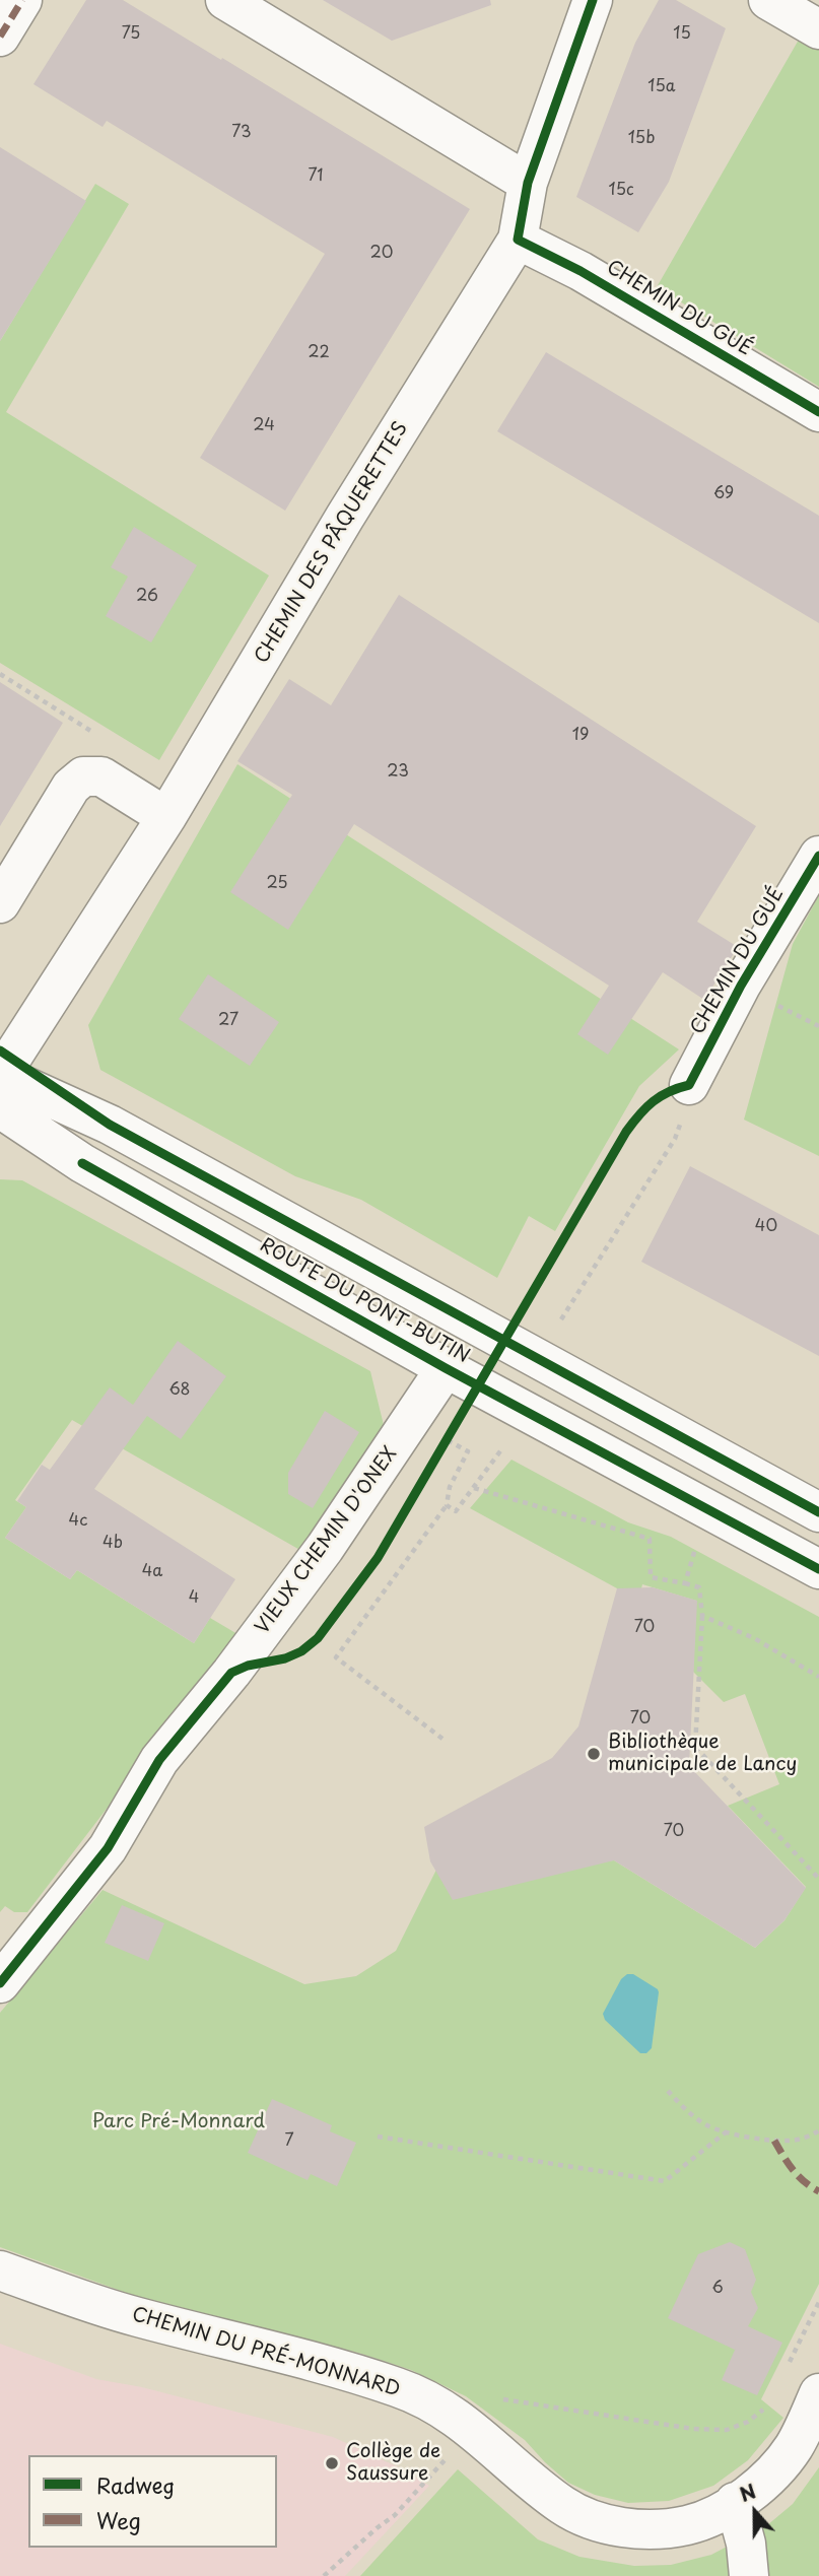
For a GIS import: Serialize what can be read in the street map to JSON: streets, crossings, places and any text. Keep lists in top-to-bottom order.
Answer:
{
  "streets": {
    "street": [
      "CHEMIN DU GUÉ",
      "CHEMIN DES PÂQUERETTES",
      "ROUTE DU PONT-BUTIN",
      "VIEUX CHEMIN D'ONEX",
      "CHEMIN DU PRÉ-MONNARD"
    ]
  },
  "crossings": [
    ["CHEMIN DU GUÉ", "CHEMIN DES PÂQUERETTES"],
    ["CHEMIN DES PÂQUERETTES", "ROUTE DU PONT-BUTIN"],
    ["ROUTE DU PONT-BUTIN", "VIEUX CHEMIN D'ONEX"]
  ],
  "parks": ["Parc Pré-Monnard"],
  "places": ["Bibliothèque municipale de Lancy", "Collège de Saussure"],
  "house_numbers": [
    "75",
    "15",
    "15a",
    "73",
    "15b",
    "71",
    "15c",
    "20",
    "22",
    "24",
    "69",
    "26",
    "19",
    "23",
    "25",
    "27",
    "40",
    "68",
    "4c",
    "4b",
    "4a",
    "4",
    "70",
    "70",
    "70",
    "7",
    "6"
  ],
  "legend": ["Radweg", "Weg"],
  "north": "top"
}
